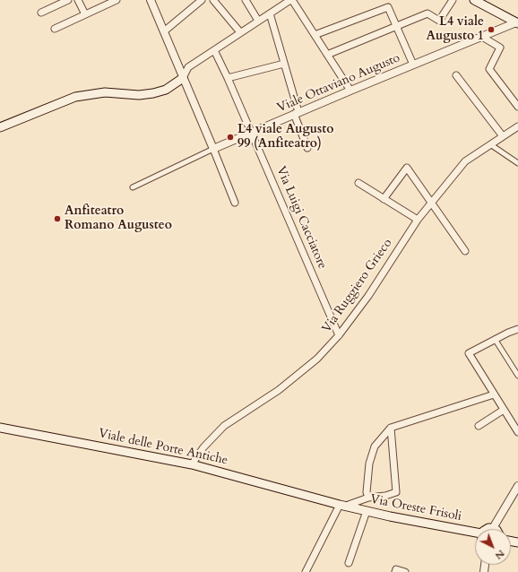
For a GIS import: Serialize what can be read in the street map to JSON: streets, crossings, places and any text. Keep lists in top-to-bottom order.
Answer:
{
  "streets": {
    "main road": ["Viale delle Porte Antiche", "Via Oreste Frisoli"],
    "street": ["Viale Ottaviano Augusto", "Via Luigi Cacciatore", "Via Ruggiero Grieco"]
  },
  "crossings": [
    ["Viale Ottaviano Augusto", "Via Luigi Cacciatore"],
    ["Via Luigi Cacciatore", "Via Ruggiero Grieco"],
    ["Via Ruggiero Grieco", "Viale delle Porte Antiche"],
    ["Viale delle Porte Antiche", "Via Oreste Frisoli"]
  ],
  "places": ["L4 viale Augusto 1", "L4 viale Augusto 99 (Anfiteatro)", "Anfiteatro Romano Augusteo"],
  "north": "bottom right"
}
